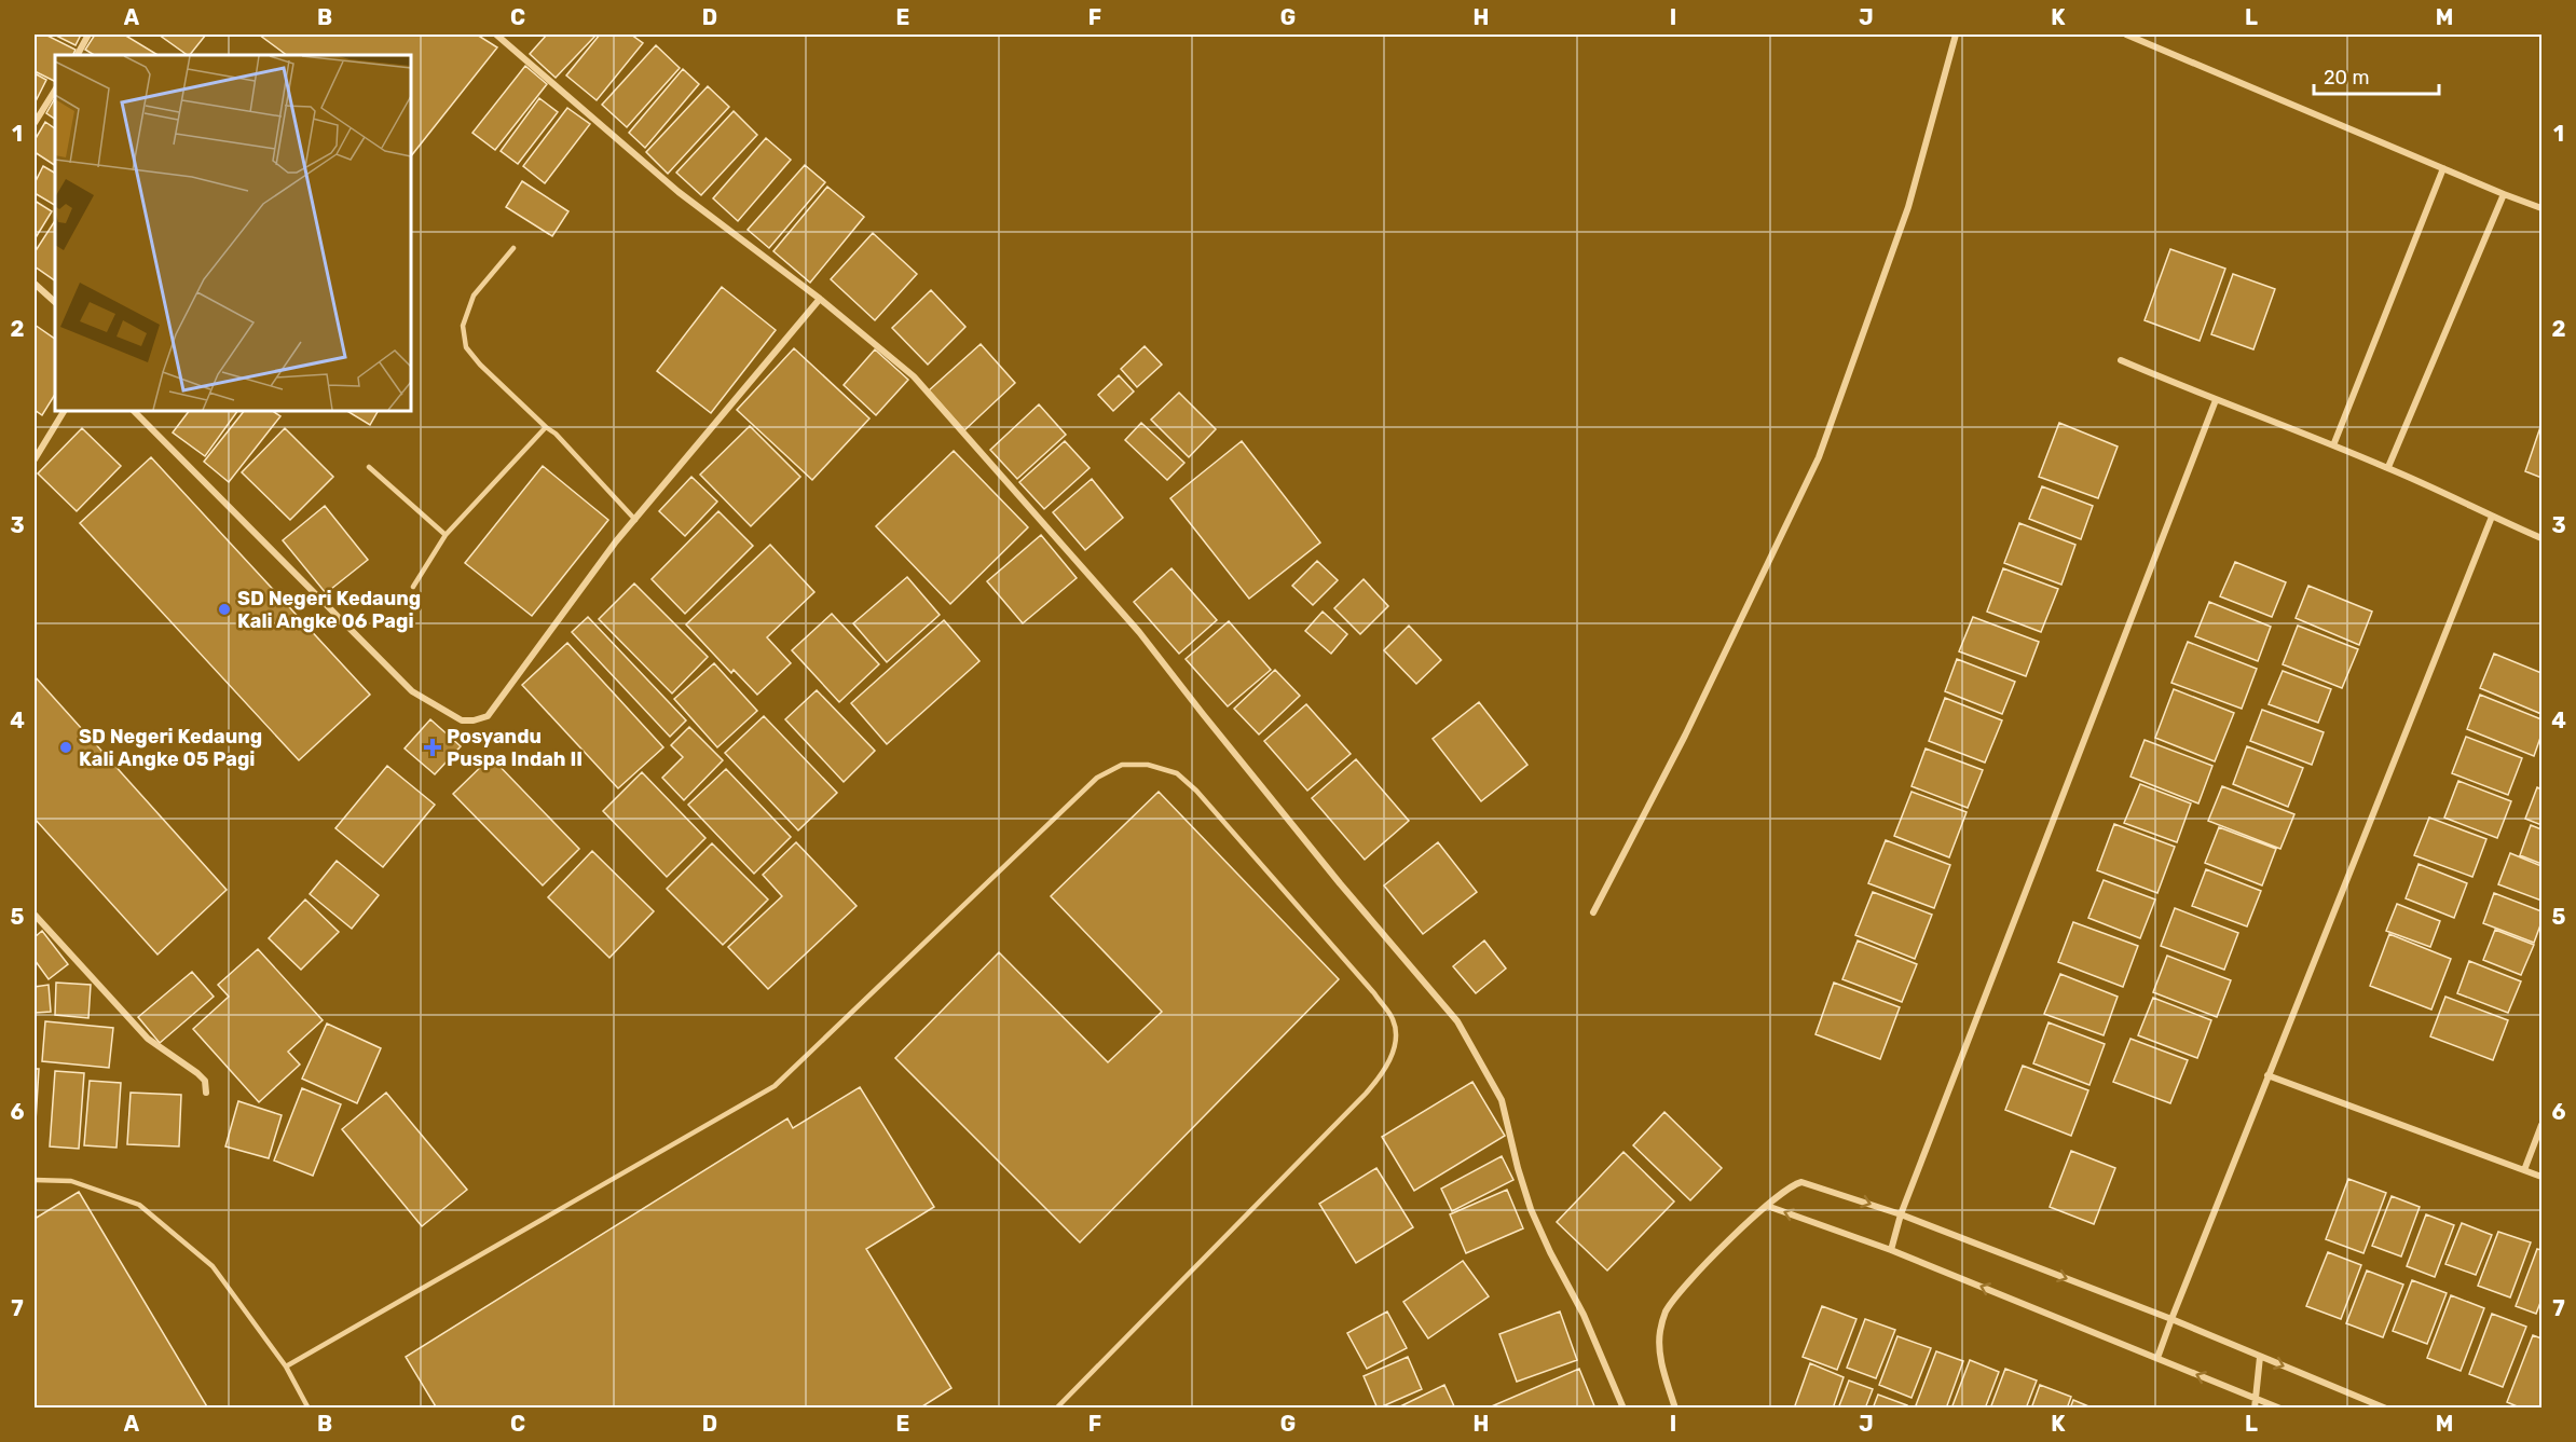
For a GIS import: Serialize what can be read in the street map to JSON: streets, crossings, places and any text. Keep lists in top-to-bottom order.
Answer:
{
  "places": {
    "other": ["SD Negeri Kedaung Kali Angke 06 Pagi", "SD Negeri Kedaung Kali Angke 05 Pagi"],
    "health": ["Posyandu Puspa Indah II"]
  },
  "scale_bar": "20 m",
  "grid": {
    "columns": [
      "A",
      "B",
      "C",
      "D",
      "E",
      "F",
      "G",
      "H",
      "I",
      "J",
      "K",
      "L",
      "M"
    ],
    "rows": [
      "1",
      "2",
      "3",
      "4",
      "5",
      "6",
      "7"
    ]
  }
}
